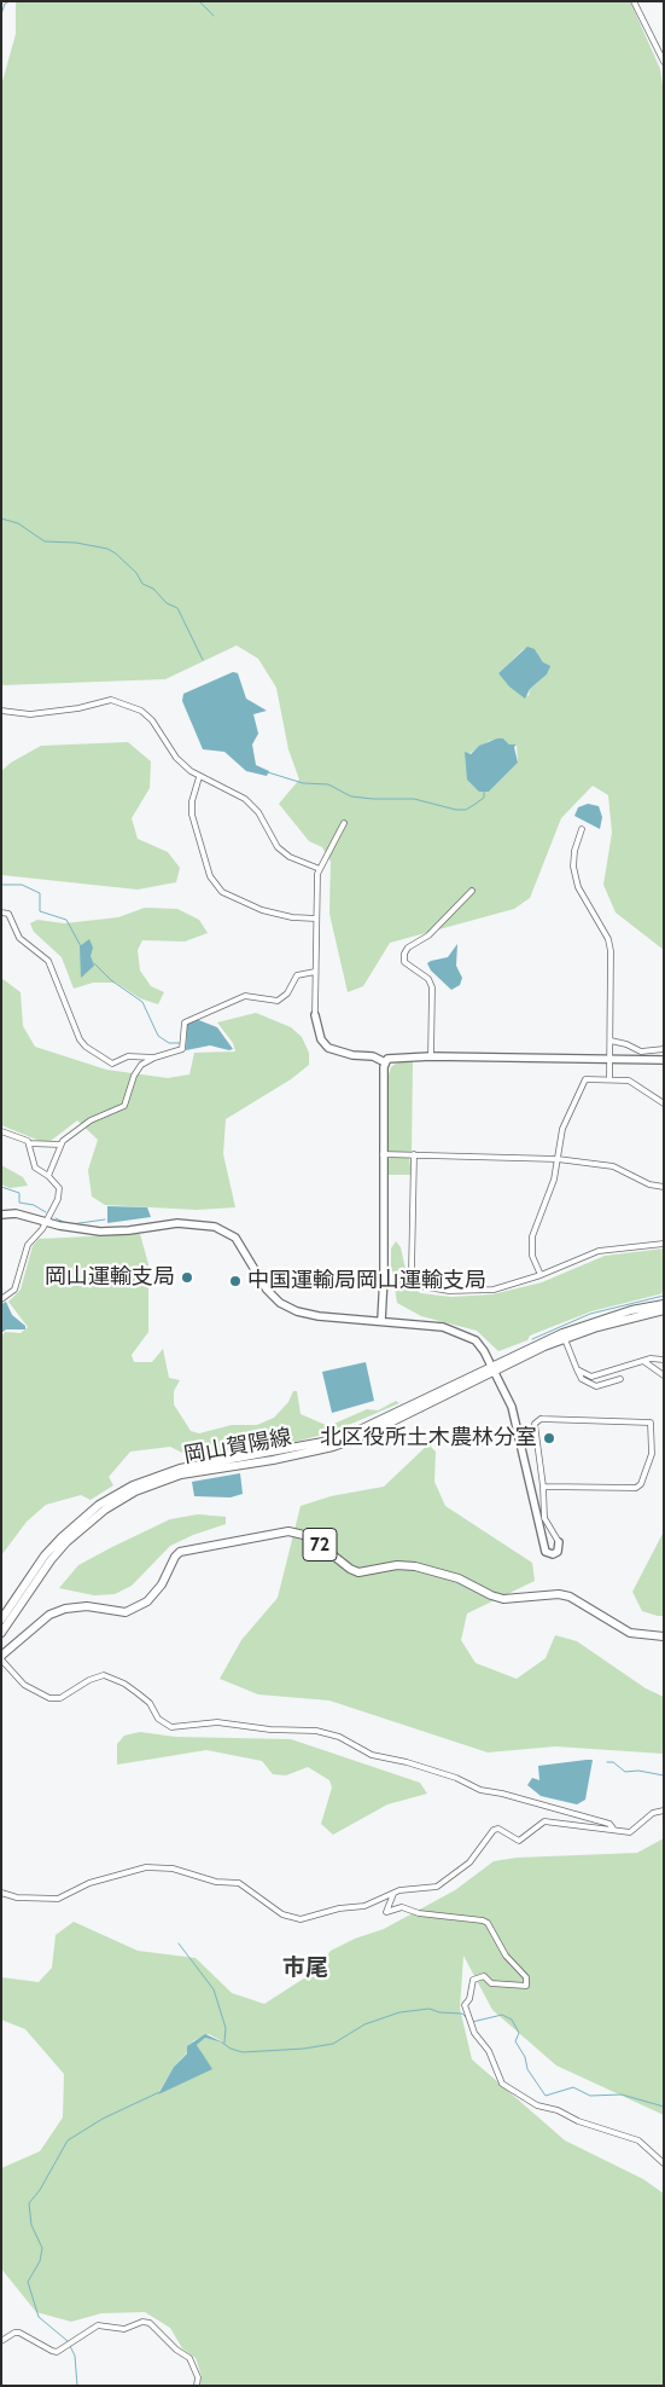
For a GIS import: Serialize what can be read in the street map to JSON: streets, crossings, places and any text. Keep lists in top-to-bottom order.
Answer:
{
  "streets": {
    "main road": ["岡山賀陽線", "72"]
  },
  "districts": ["市尾"],
  "places": ["岡山運輸支局", "中国運輸局岡山運輸支局", "北区役所土木農林分室"]
}
